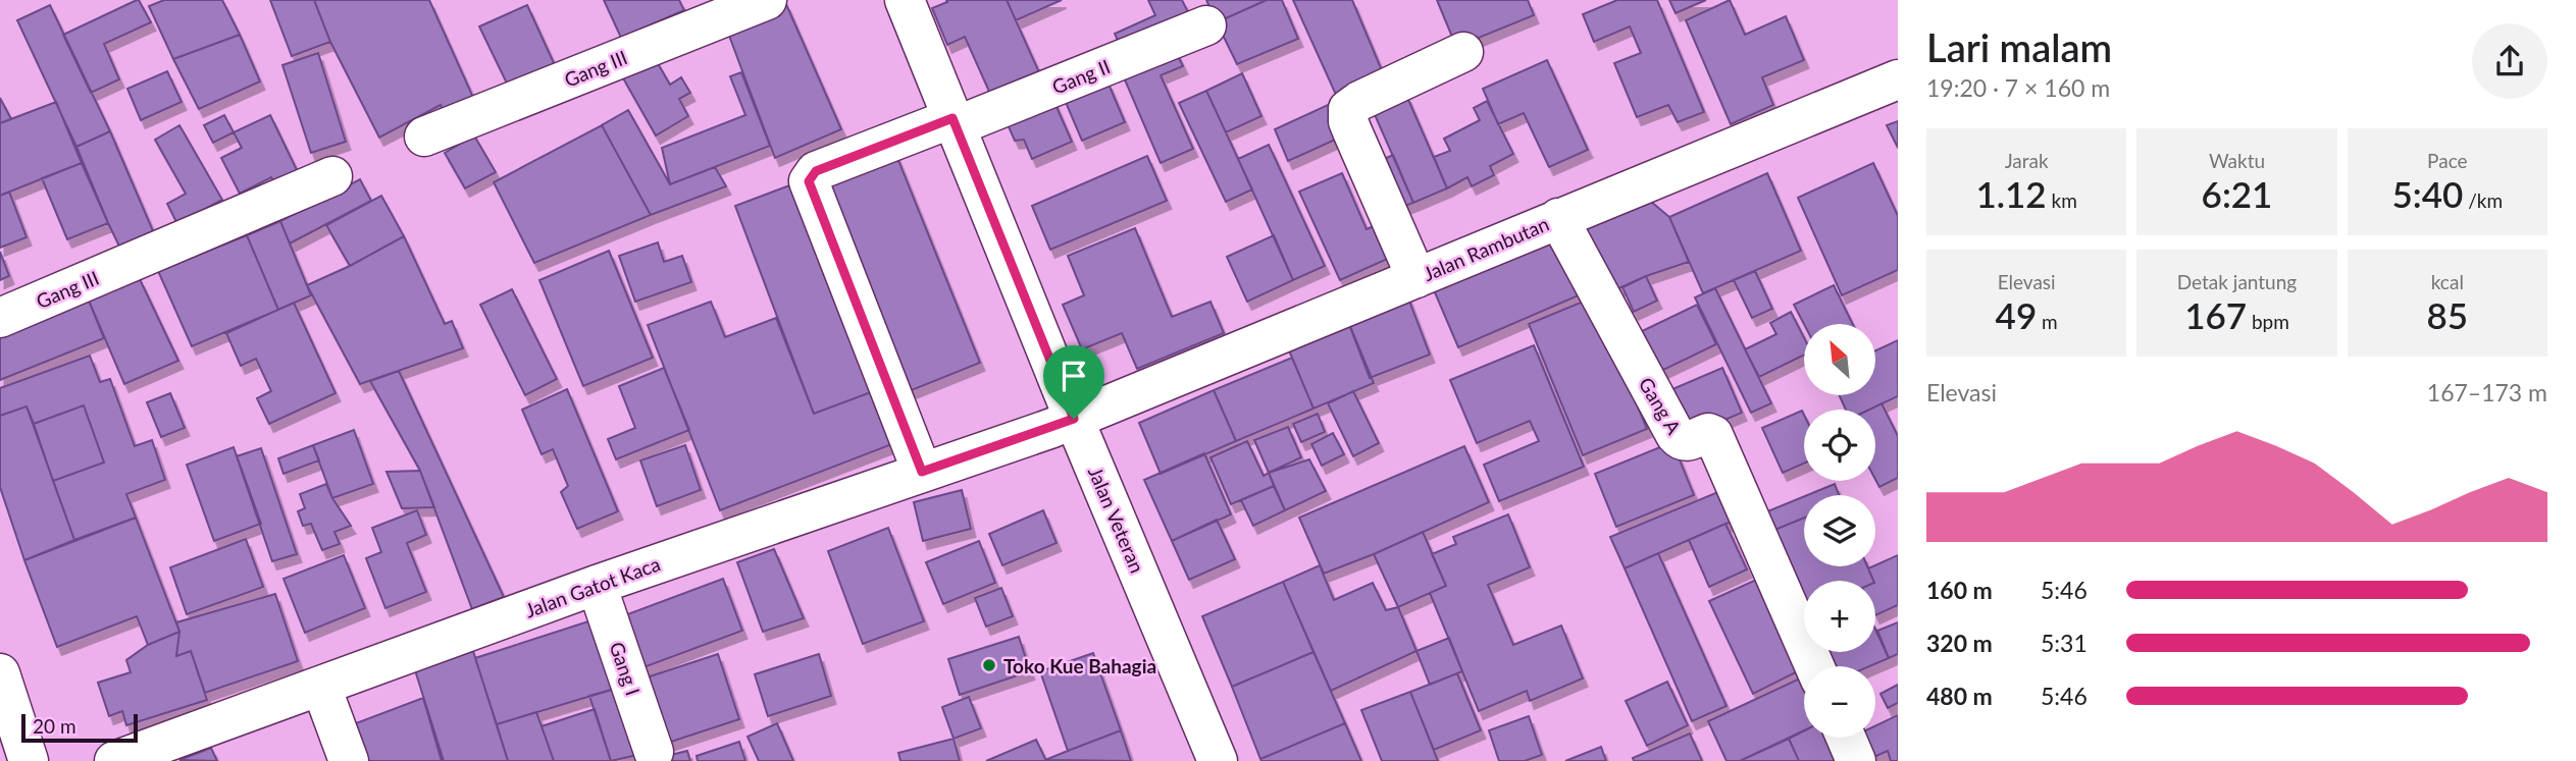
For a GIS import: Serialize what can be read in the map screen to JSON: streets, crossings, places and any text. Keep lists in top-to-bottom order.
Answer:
{
  "streets": {
    "street": [
      "Gang III",
      "Gang II",
      "Jalan Rambutan",
      "Gang A",
      "Jalan Veteran",
      "Jalan Gatot Kaca",
      "Gang I"
    ]
  },
  "crossings": [
    ["Gang II", "Jalan Veteran"],
    ["Gang II", "Jalan Gatot Kaca"],
    ["Jalan Rambutan", "Gang A"],
    ["Jalan Rambutan", "Jalan Veteran"],
    ["Jalan Rambutan", "Jalan Gatot Kaca"],
    ["Jalan Veteran", "Jalan Gatot Kaca"],
    ["Jalan Gatot Kaca", "Gang I"]
  ],
  "places": ["Toko Kue Bahagia"],
  "scale_bar": "20 m",
  "north": "top left",
  "page": {
    "heading": ["Lari malam", "19:20 · 7 × 160 m"],
    "stats": [
      ["Jarak", "1.12 km"],
      ["Waktu", "6:21"],
      ["Pace", "5:40 /km"],
      ["Elevasi", "49 m"],
      ["Detak jantung", "167 bpm"],
      ["kcal", "85"]
    ],
    "map_buttons": ["+", "−"],
    "chart": ["Elevasi", "167–173 m"],
    "list": [
      {
        "name": "160 m",
        "note": "5:46"
      },
      {
        "name": "320 m",
        "note": "5:31"
      },
      {
        "name": "480 m",
        "note": "5:46"
      }
    ],
    "scale": "20 m"
  }
}
